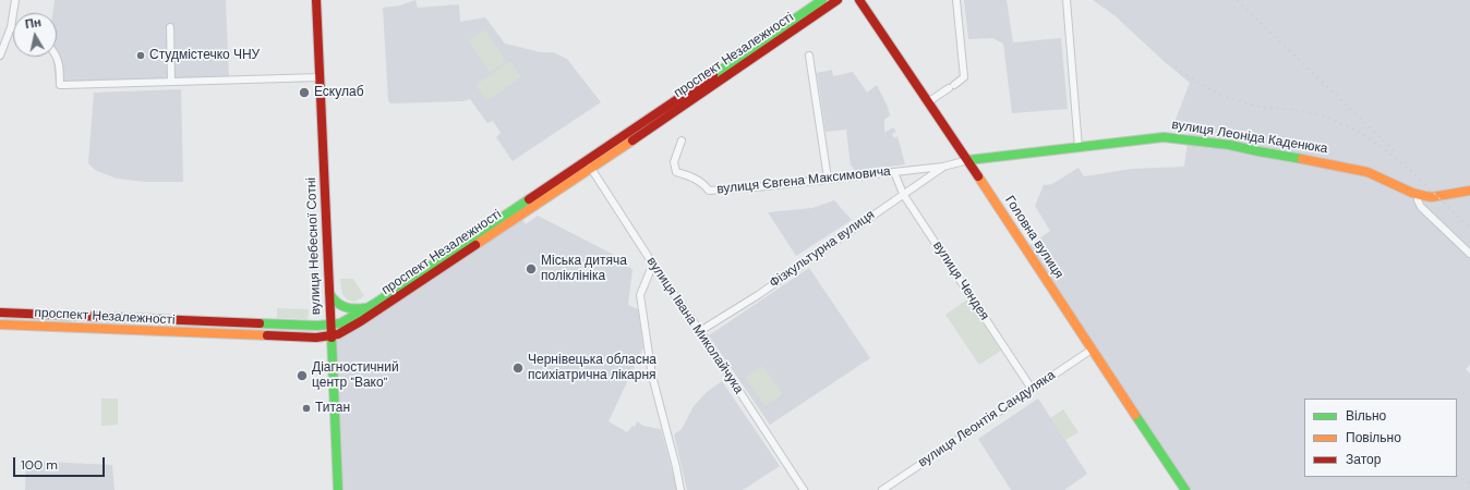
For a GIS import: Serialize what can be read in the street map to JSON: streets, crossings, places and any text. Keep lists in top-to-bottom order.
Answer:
{
  "streets": {
    "main road": [
      "проспект Незалежності",
      "вулиця Леоніда Каденюка",
      "Головна вулиця",
      "вулиця Небесної Сотні"
    ],
    "street": [
      "вулиця Євгена Максимовича",
      "Фізкультурна вулиця",
      "вулиця Чендея",
      "вулиця Івана Миколайчука",
      "вулиця Леонтія Сандуляка"
    ]
  },
  "crossings": [
    ["проспект Незалежності", "вулиця Небесної Сотні"],
    ["проспект Незалежності", "вулиця Івана Миколайчука"],
    ["вулиця Леоніда Каденюка", "вулиця Євгена Максимовича"],
    ["вулиця Леоніда Каденюка", "Головна вулиця"],
    ["вулиця Євгена Максимовича", "Головна вулиця"],
    ["вулиця Євгена Максимовича", "Фізкультурна вулиця"],
    ["вулиця Євгена Максимовича", "вулиця Чендея"],
    ["Головна вулиця", "вулиця Леонтія Сандуляка"],
    ["Фізкультурна вулиця", "вулиця Чендея"],
    ["Фізкультурна вулиця", "вулиця Івана Миколайчука"],
    ["вулиця Чендея", "вулиця Леонтія Сандуляка"]
  ],
  "places": [
    "Студмістечко ЧНУ",
    "Ескулаб",
    "Міська дитяча поліклініка",
    "Чернівецька обласна психіатрична лікарня",
    "Діагностичний центр \"Вако\"",
    "Титан"
  ],
  "legend": ["Вільно", "Повільно", "Затор"],
  "scale_bar": "100 m",
  "north": "top"
}
